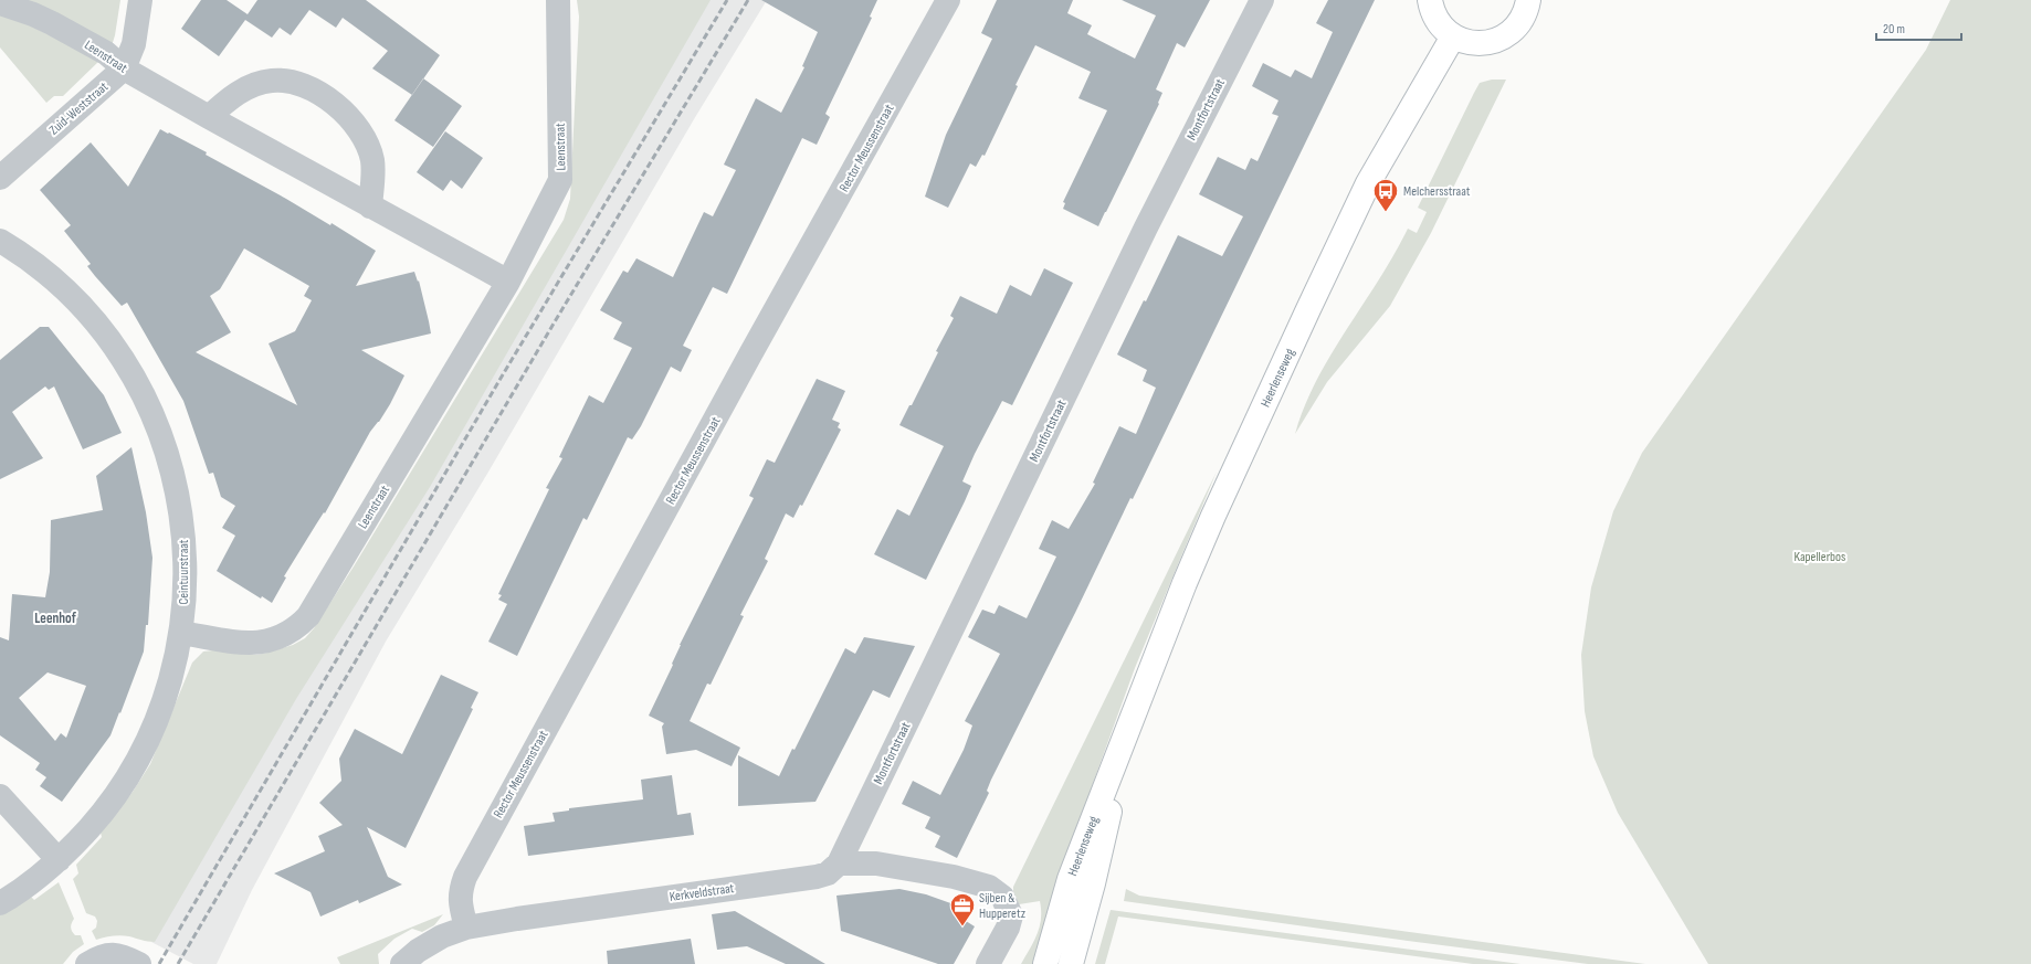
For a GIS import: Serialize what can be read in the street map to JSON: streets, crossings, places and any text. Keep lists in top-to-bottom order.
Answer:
{
  "streets": {
    "main road": ["Heerlenseweg"],
    "street": [
      "Leenstraat",
      "Zuid-Weststraat",
      "Montfortstraat",
      "Rector Meussenstraat",
      "Ceintuurstraat",
      "Kerkveldstraat"
    ]
  },
  "crossings": [
    ["Leenstraat", "Zuid-Weststraat"],
    ["Leenstraat", "Ceintuurstraat"],
    ["Montfortstraat", "Kerkveldstraat"],
    ["Rector Meussenstraat", "Kerkveldstraat"]
  ],
  "districts": ["Leenhof"],
  "parks": ["Kapellerbos"],
  "places": {
    "bus stop": ["Melchersstraat"],
    "office": ["Sijben & Hupperetz"]
  },
  "scale_bar": "20 m"
}
